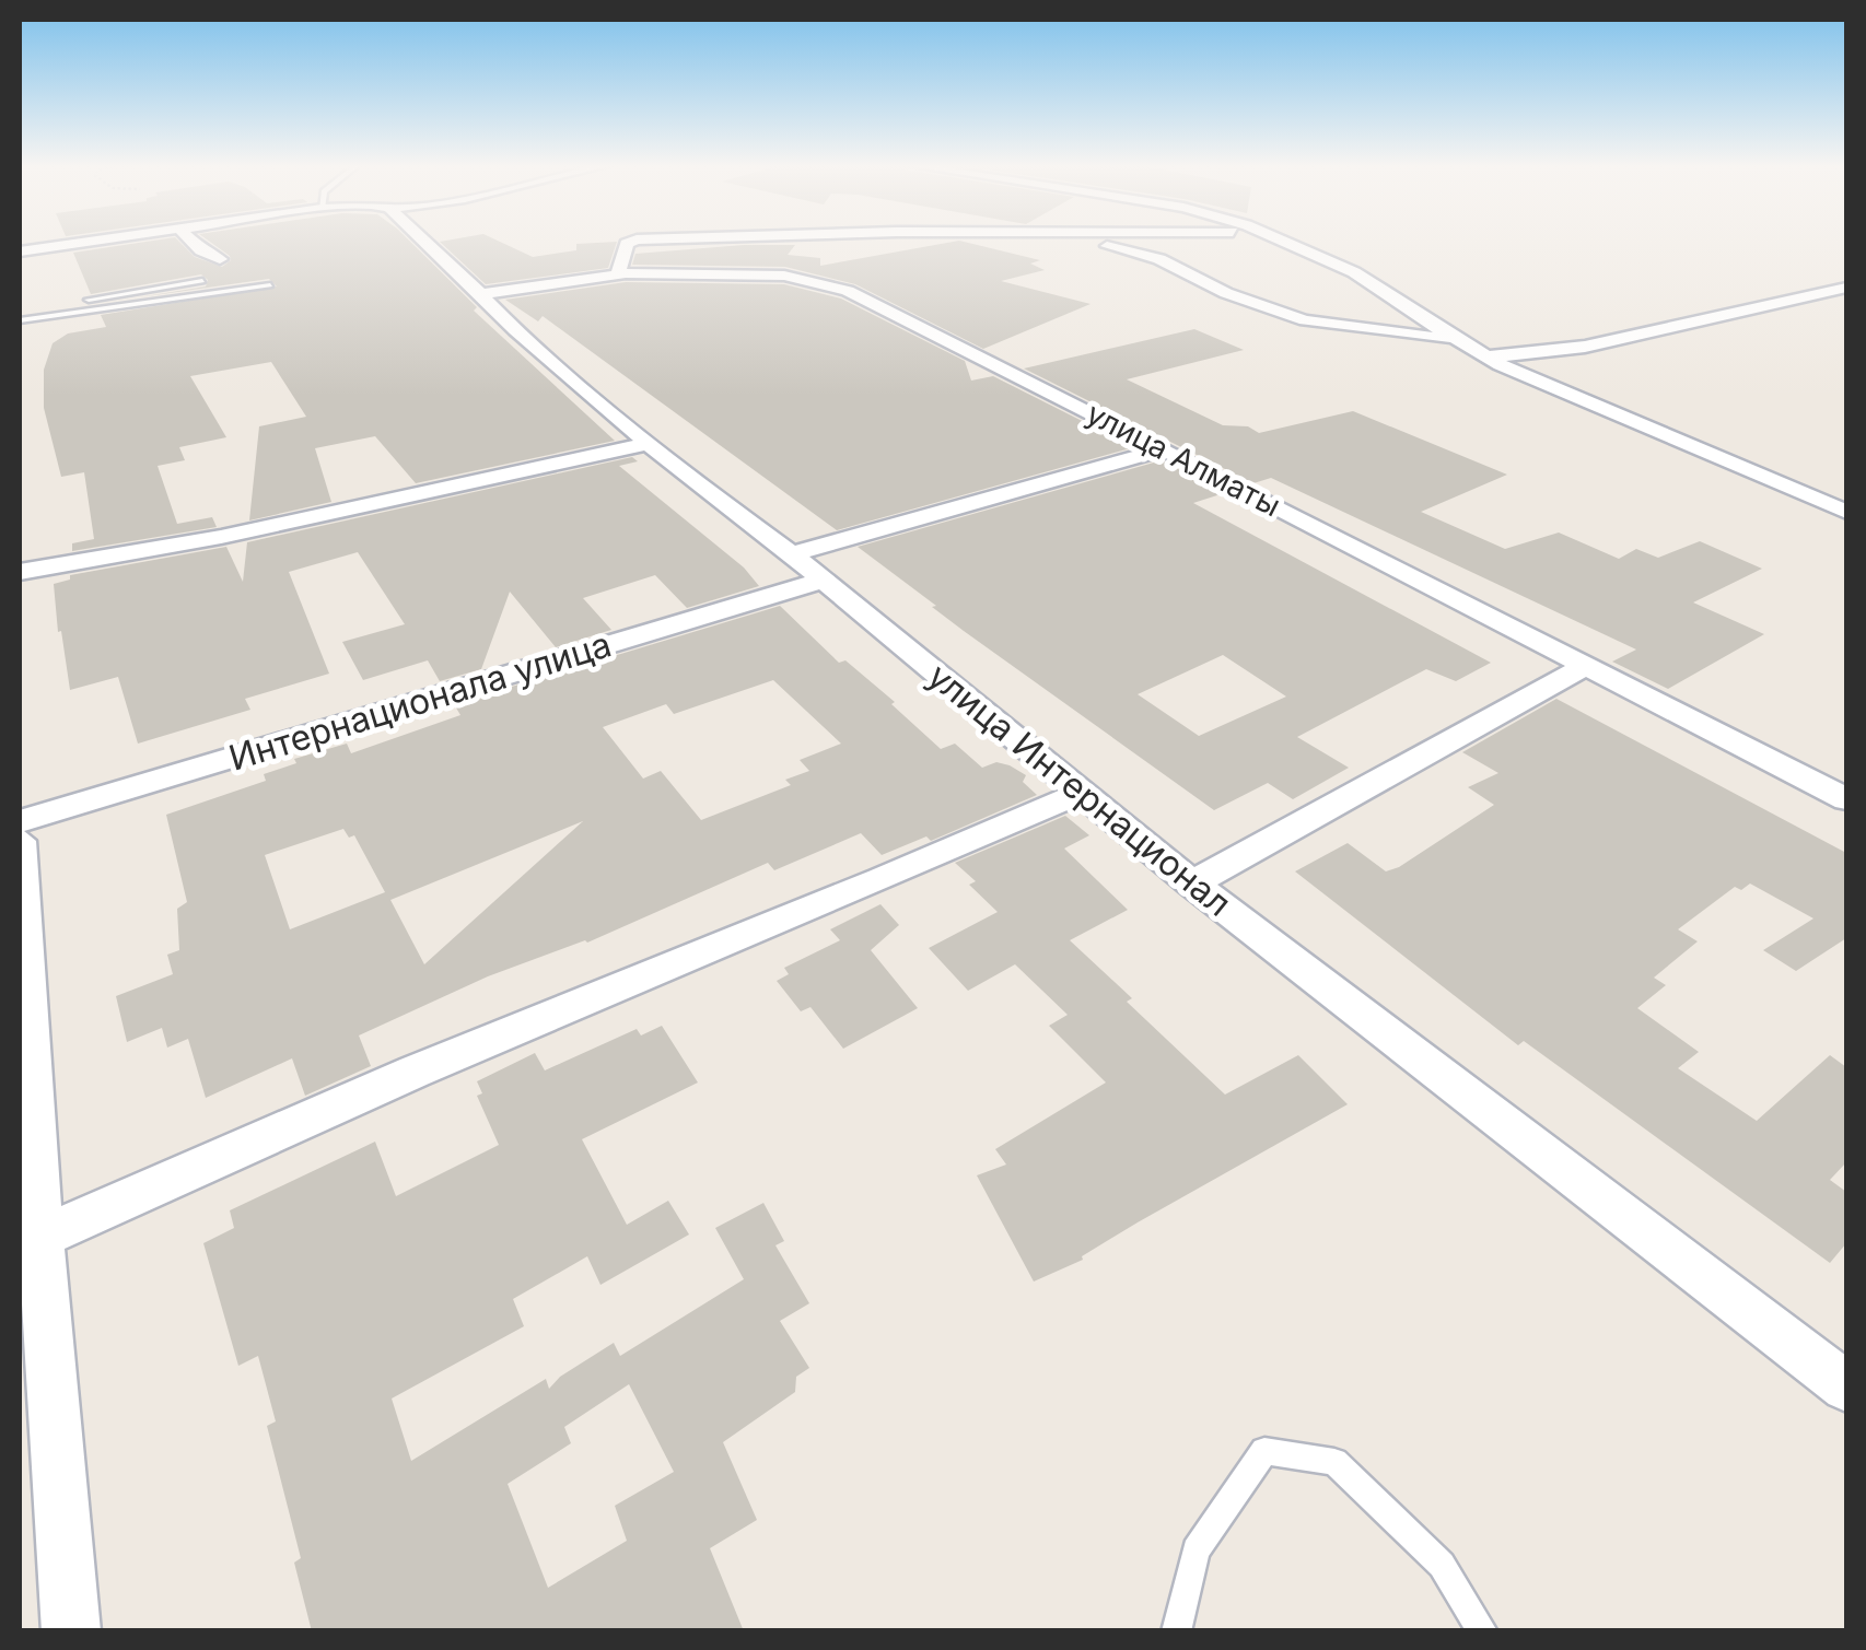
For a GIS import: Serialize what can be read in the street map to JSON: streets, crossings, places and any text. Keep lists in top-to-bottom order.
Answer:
{
  "streets": {
    "street": ["улица Алматы", "Интернационала улица", "улица Интернационал"]
  },
  "crossings": [
    ["улица Алматы", "улица Интернационал"],
    ["Интернационала улица", "улица Интернационал"]
  ]
}
